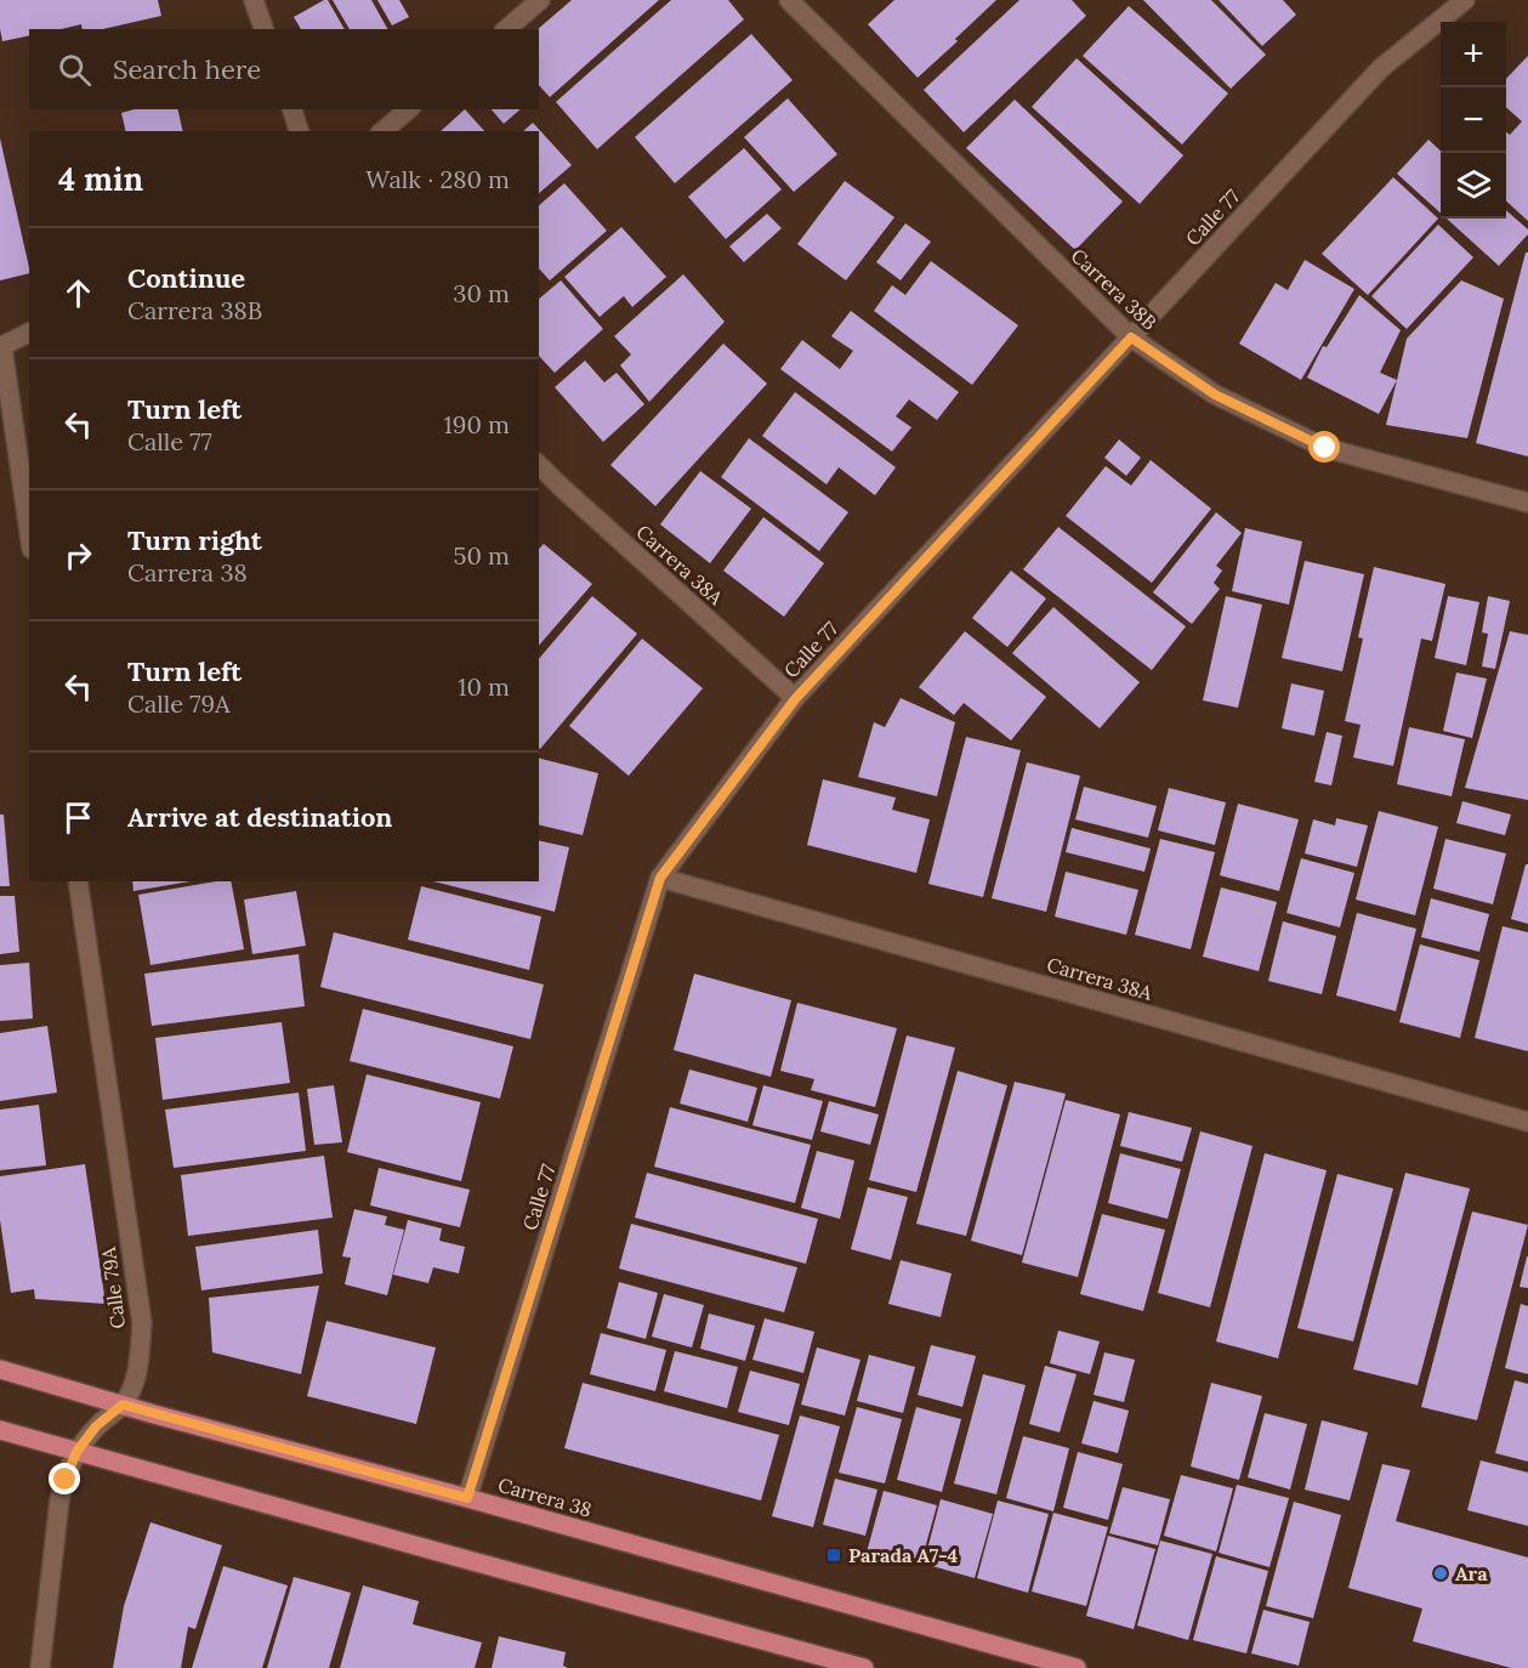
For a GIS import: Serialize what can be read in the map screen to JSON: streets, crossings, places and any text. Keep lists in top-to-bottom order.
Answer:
{
  "streets": {
    "main road": ["Carrera 38"],
    "street": [
      "Calle 77",
      "Carrera 38B",
      "Carrera 38A",
      "Calle 79A"
    ]
  },
  "crossings": [
    ["Calle 77", "Carrera 38B"],
    ["Calle 77", "Carrera 38A"],
    ["Calle 77", "Carrera 38"],
    ["Calle 79A", "Carrera 38"]
  ],
  "places": {
    "transit": ["Parada A7-4"],
    "other": ["Ara"]
  },
  "page": {
    "map_buttons": ["+", "−"],
    "search": "Search here",
    "heading": ["4 min", "Walk · 280 m"],
    "list": [
      ["Continue", "Carrera 38B", "30 m"],
      ["Turn left", "Calle 77", "190 m"],
      ["Turn right", "Carrera 38", "50 m"],
      ["Turn left", "Calle 79A", "10 m"],
      "Arrive at destination"
    ]
  }
}
